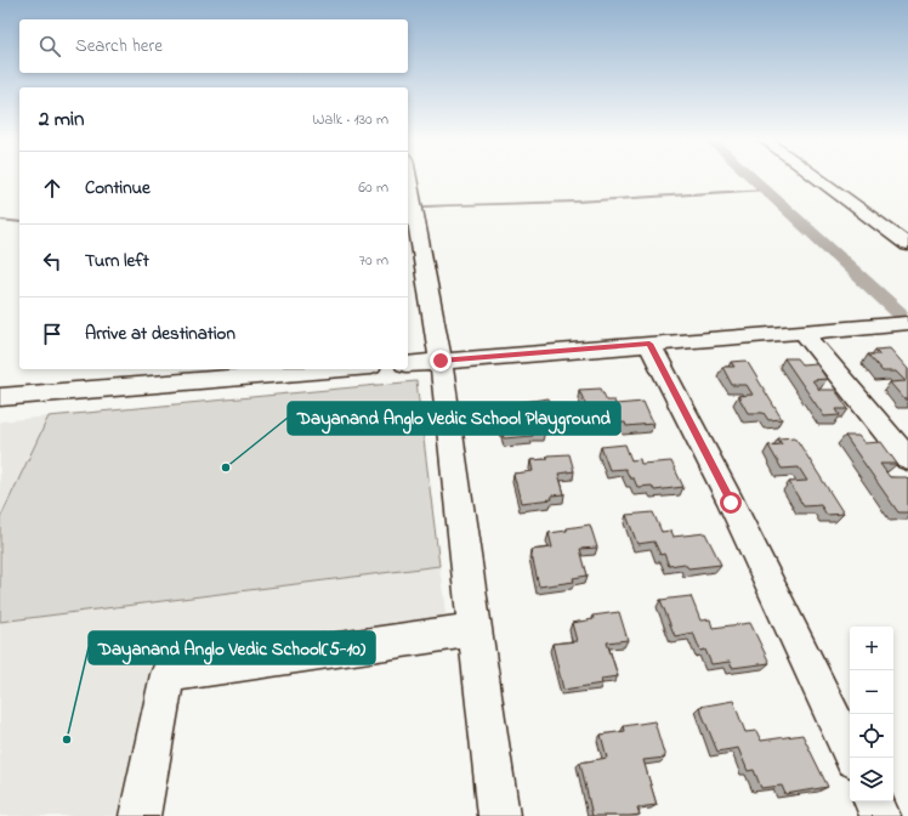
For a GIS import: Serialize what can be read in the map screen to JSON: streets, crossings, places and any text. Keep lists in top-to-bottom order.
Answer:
{
  "places": ["Dayanand Anglo Vedic School Playground", "Dayanand Anglo Vedic School(5-10)"],
  "page": {
    "search": "Search here",
    "heading": ["2 min", "Walk · 130 m"],
    "list": [
      ["Continue", "60 m"],
      ["Turn left", "70 m"],
      "Arrive at destination"
    ],
    "map_buttons": ["+", "−"]
  }
}
